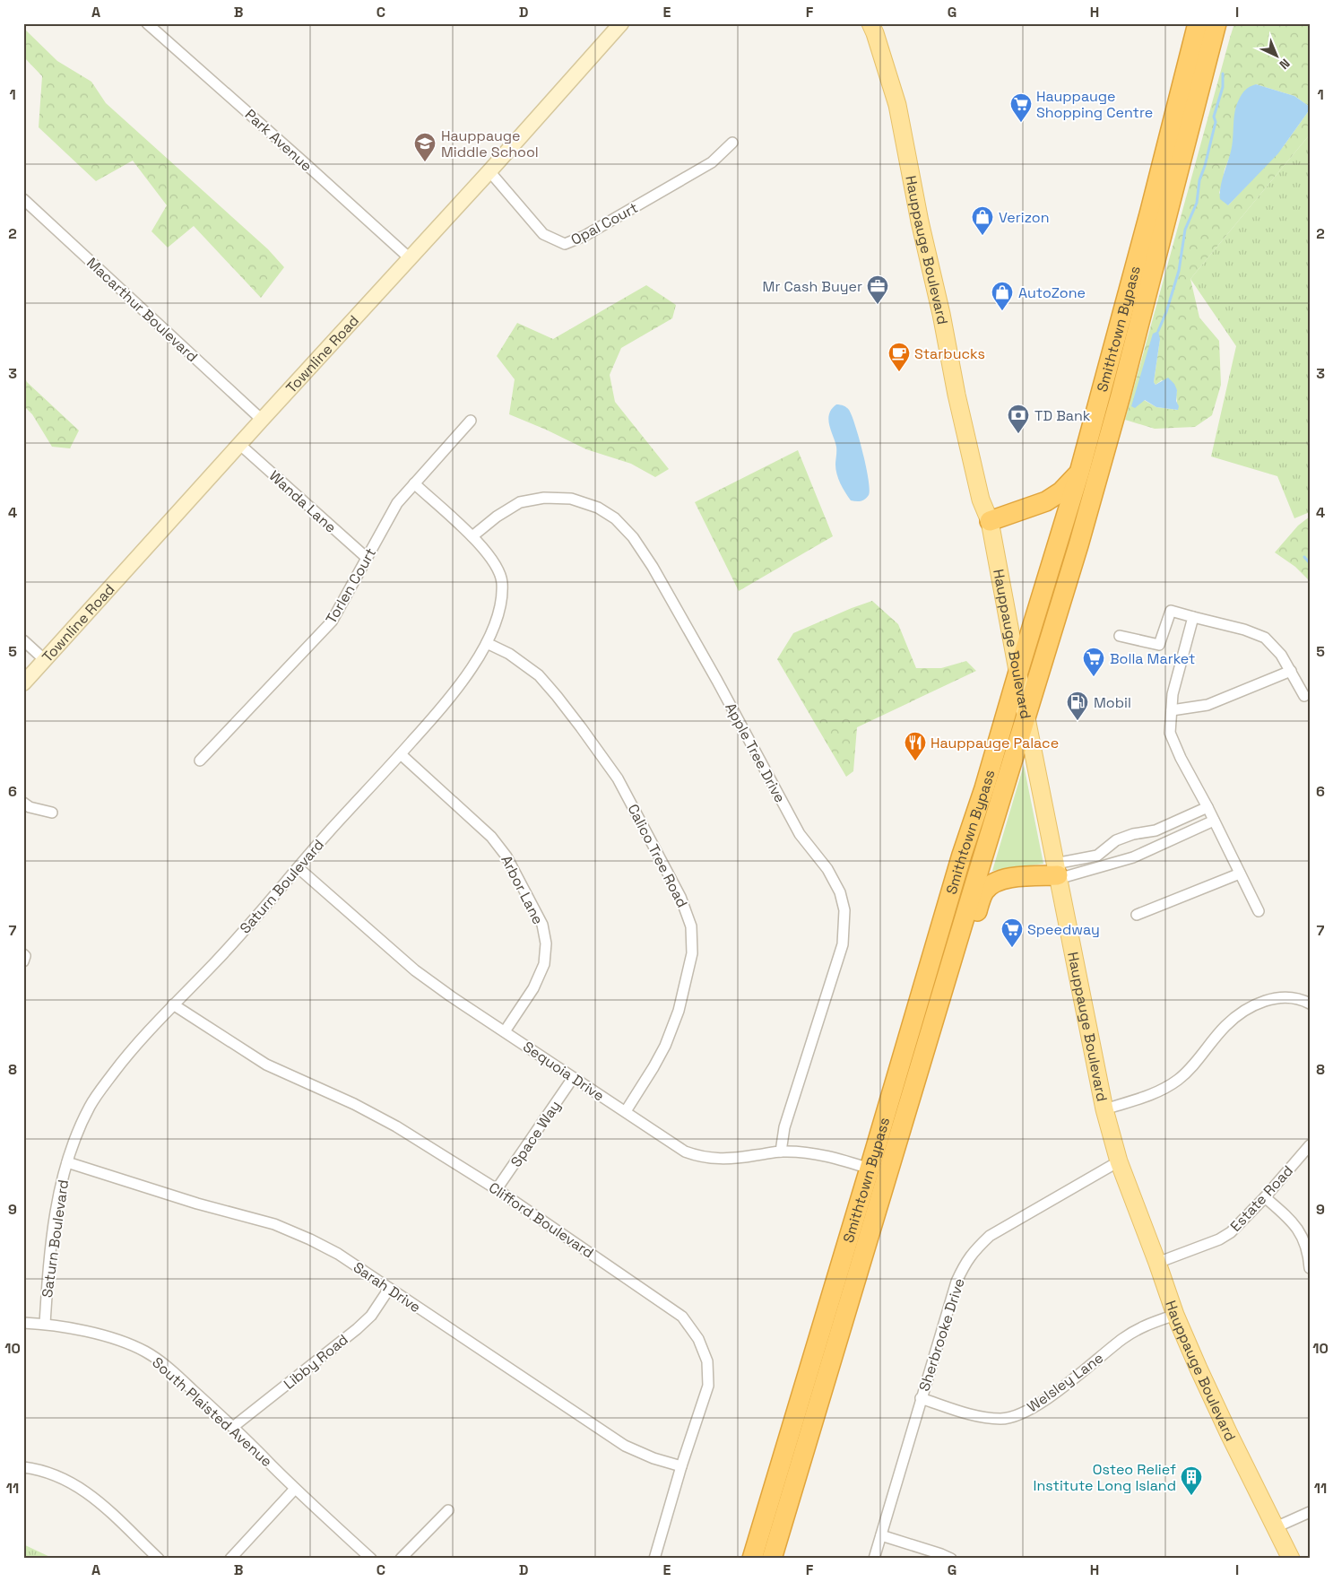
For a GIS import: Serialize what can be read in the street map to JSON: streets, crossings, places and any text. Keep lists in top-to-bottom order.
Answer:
{
  "streets": {
    "highway": ["Smithtown Bypass"],
    "main road": ["Hauppauge Boulevard"],
    "street": [
      "Park Avenue",
      "Opal Court",
      "Macarthur Boulevard",
      "Townline Road",
      "Wanda Lane",
      "Torlen Court",
      "Apple Tree Drive",
      "Calico Tree Road",
      "Saturn Boulevard",
      "Arbor Lane",
      "Sequoia Drive",
      "Space Way",
      "Estate Road",
      "Clifford Boulevard",
      "Sarah Drive",
      "Sherbrooke Drive",
      "Libby Road",
      "Welsley Lane",
      "South Plaisted Avenue"
    ]
  },
  "crossings": [
    ["Park Avenue", "Townline Road"],
    ["Opal Court", "Townline Road"],
    ["Hauppauge Boulevard", "Smithtown Bypass"],
    ["Hauppauge Boulevard", "Estate Road"],
    ["Hauppauge Boulevard", "Sherbrooke Drive"],
    ["Hauppauge Boulevard", "Welsley Lane"],
    ["Macarthur Boulevard", "Townline Road"],
    ["Smithtown Bypass", "Sequoia Drive"],
    ["Townline Road", "Wanda Lane"],
    ["Wanda Lane", "Torlen Court"],
    ["Torlen Court", "Saturn Boulevard"],
    ["Apple Tree Drive", "Saturn Boulevard"],
    ["Apple Tree Drive", "Sequoia Drive"],
    ["Calico Tree Road", "Saturn Boulevard"],
    ["Calico Tree Road", "Sequoia Drive"],
    ["Saturn Boulevard", "Arbor Lane"],
    ["Saturn Boulevard", "Sequoia Drive"],
    ["Saturn Boulevard", "Clifford Boulevard"],
    ["Saturn Boulevard", "Sarah Drive"],
    ["Saturn Boulevard", "South Plaisted Avenue"],
    ["Arbor Lane", "Sequoia Drive"],
    ["Sequoia Drive", "Space Way"],
    ["Space Way", "Clifford Boulevard"],
    ["Clifford Boulevard", "Sarah Drive"],
    ["Sarah Drive", "Libby Road"],
    ["Sherbrooke Drive", "Welsley Lane"],
    ["Libby Road", "South Plaisted Avenue"]
  ],
  "places": {
    "supermarket": ["Hauppauge Shopping Centre", "Bolla Market", "Speedway"],
    "school or university": ["Hauppauge Middle School"],
    "shop": ["Verizon", "AutoZone"],
    "office": ["Mr Cash Buyer"],
    "cafe": ["Starbucks"],
    "bank": ["TD Bank"],
    "fuel station": ["Mobil"],
    "restaurant": ["Hauppauge Palace"],
    "building": ["Osteo Relief Institute Long Island"]
  },
  "north": "bottom right",
  "grid": {
    "columns": [
      "A",
      "B",
      "C",
      "D",
      "E",
      "F",
      "G",
      "H",
      "I"
    ],
    "rows": [
      "1",
      "2",
      "3",
      "4",
      "5",
      "6",
      "7",
      "8",
      "9",
      "10",
      "11"
    ]
  }
}
